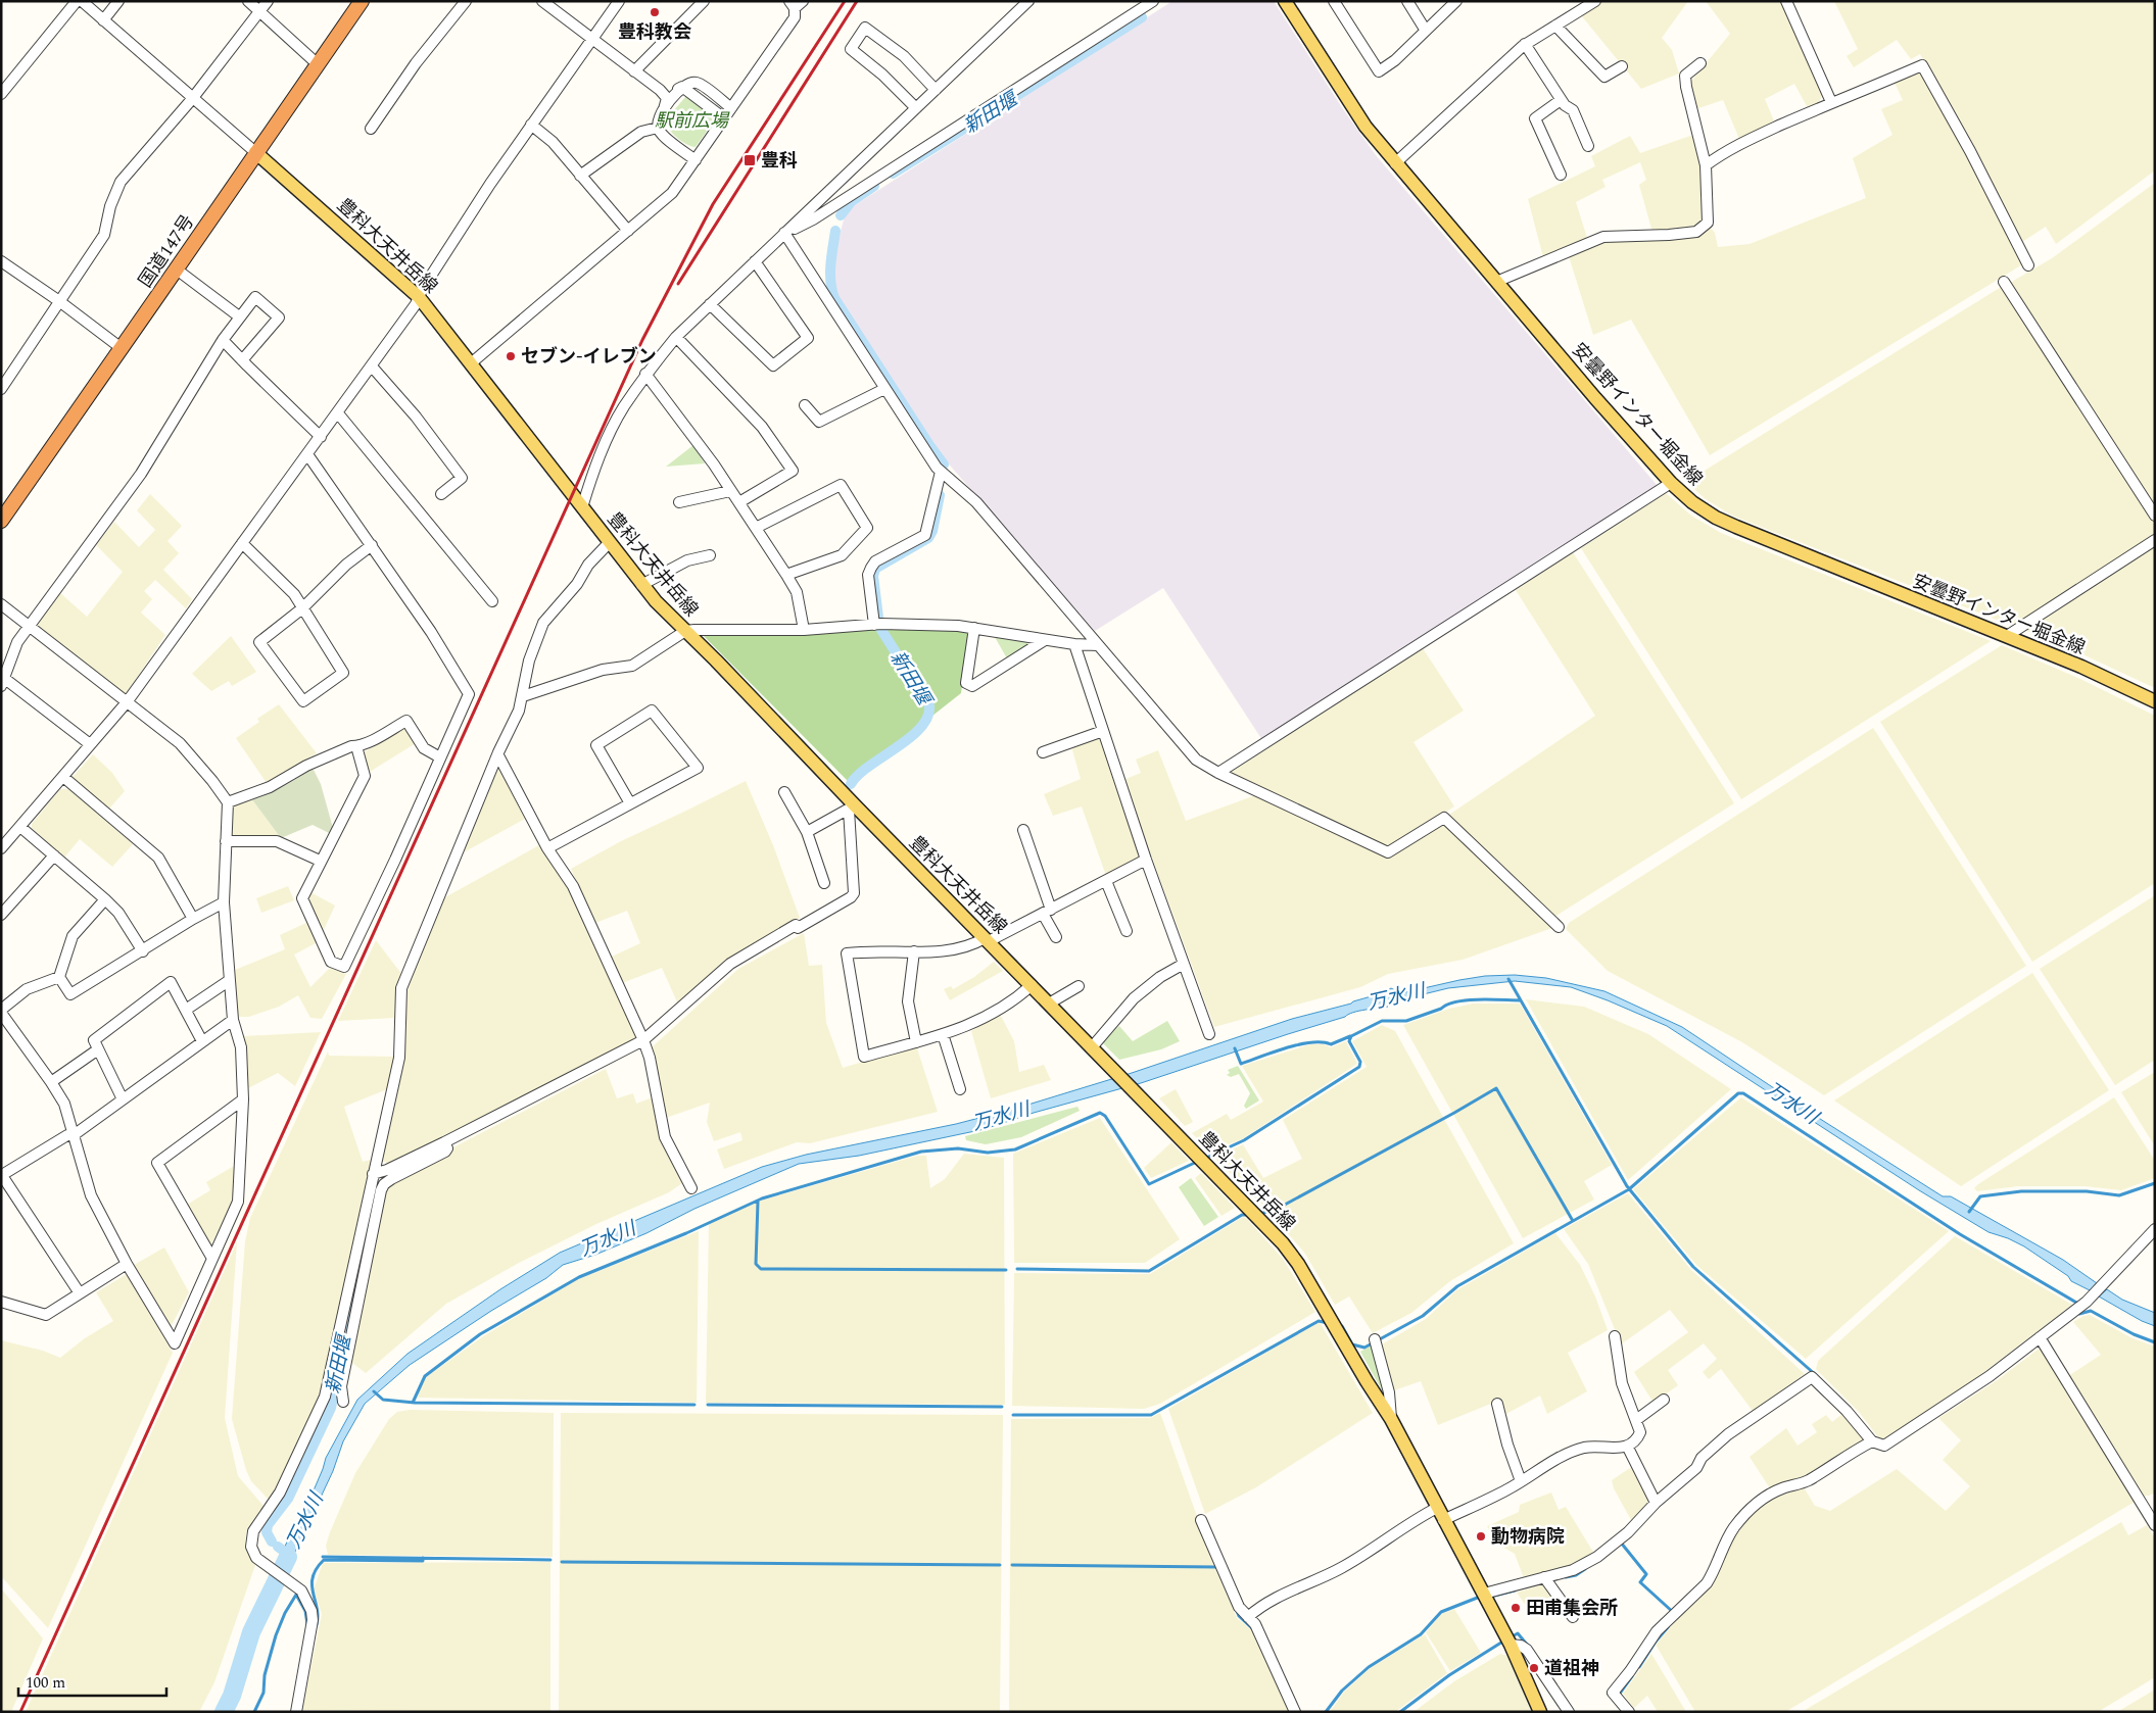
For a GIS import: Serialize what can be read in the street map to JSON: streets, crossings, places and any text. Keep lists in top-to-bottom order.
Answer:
{
  "streets": {
    "highway": ["国道147号"],
    "main road": ["豊科大天井岳線", "安曇野インター堀金線"]
  },
  "crossings": [
    ["豊科大天井岳線", "国道147号"]
  ],
  "water": ["新田堰", "万水川"],
  "parks": ["駅前広場"],
  "places": {
    "other": [
      "豊科教会",
      "セブン-イレブン",
      "動物病院",
      "田甫集会所",
      "道祖神"
    ],
    "transit": ["豊科"]
  },
  "scale_bar": "100 m"
}
